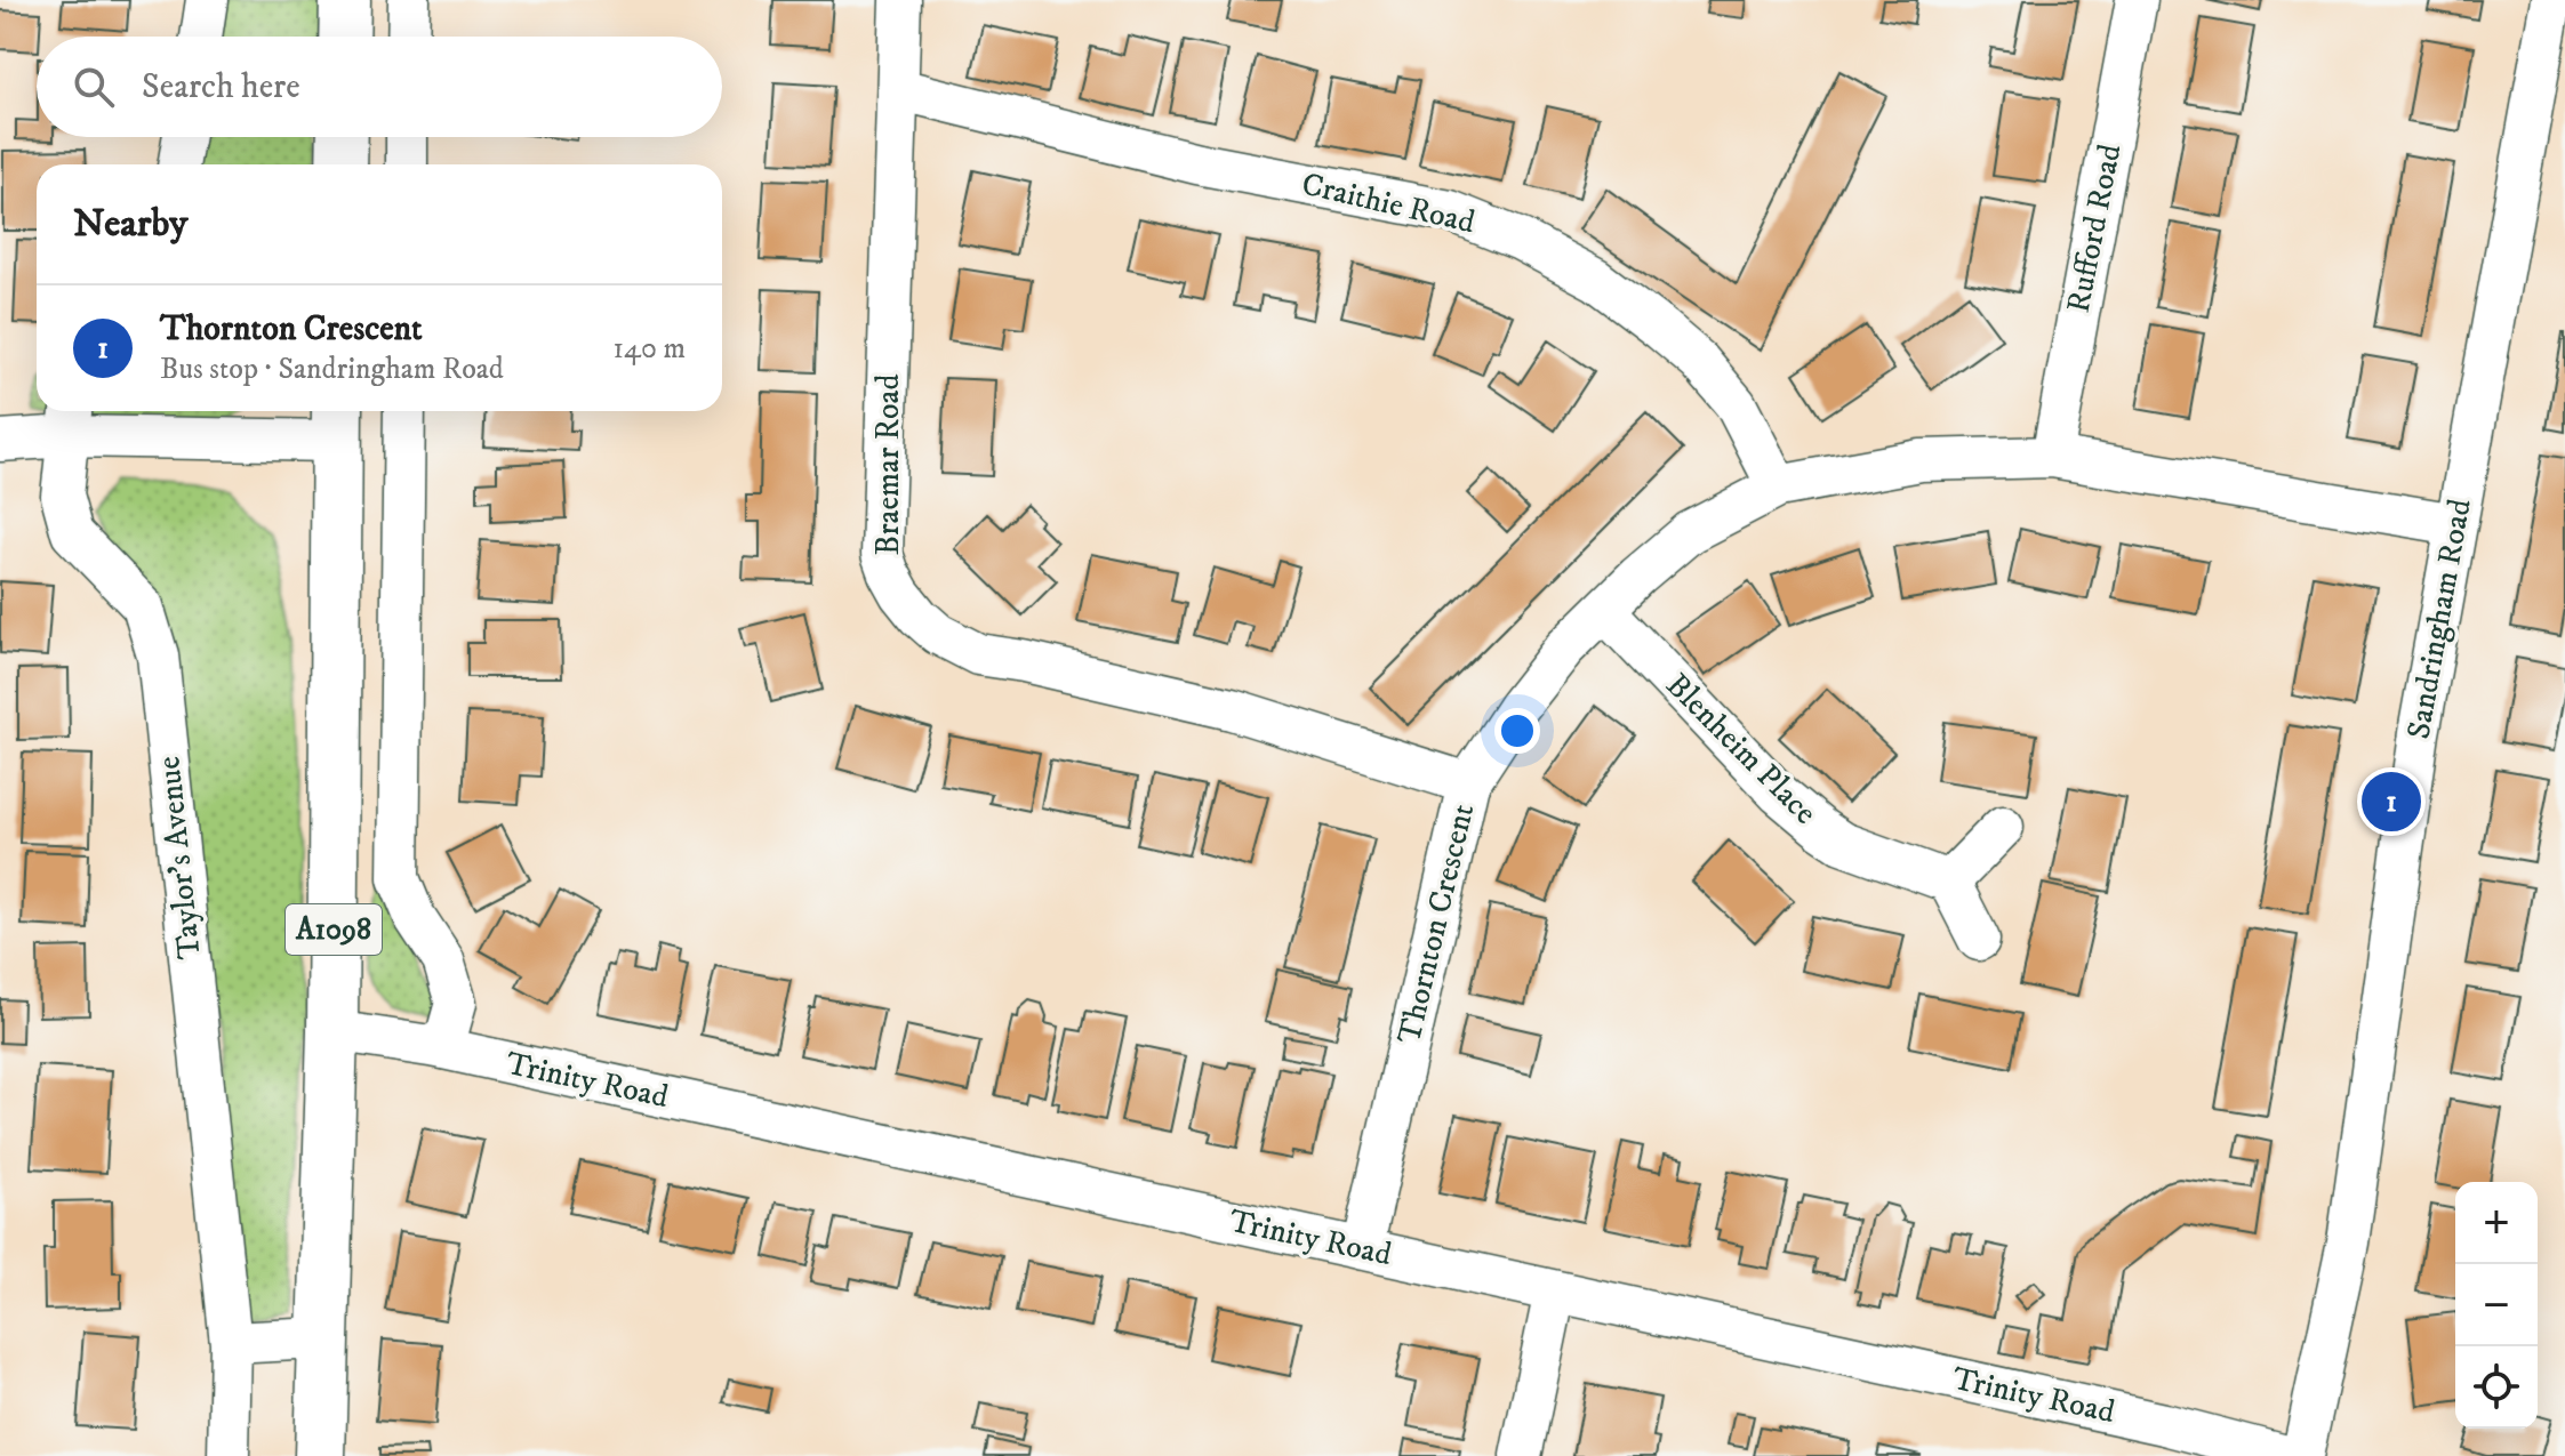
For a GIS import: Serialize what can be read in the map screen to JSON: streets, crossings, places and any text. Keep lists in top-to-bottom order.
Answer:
{
  "streets": {
    "main road": ["A1098"],
    "street": [
      "Craithie Road",
      "Rufford Road",
      "Braemar Road",
      "Sandringham Road",
      "Blenheim Place",
      "Taylor's Avenue",
      "Thornton Crescent",
      "Trinity Road"
    ]
  },
  "crossings": [
    ["Craithie Road", "Braemar Road"],
    ["Craithie Road", "Thornton Crescent"],
    ["Rufford Road", "Thornton Crescent"],
    ["Braemar Road", "Thornton Crescent"],
    ["Sandringham Road", "Thornton Crescent"],
    ["Blenheim Place", "Thornton Crescent"],
    ["Thornton Crescent", "Trinity Road"],
    ["A1098", "Trinity Road"]
  ],
  "page": {
    "search": "Search here",
    "heading": "Nearby",
    "list": [
      {
        "mark": "1",
        "name": "Thornton Crescent",
        "note": "Bus stop · Sandringham Road",
        "value": "140 m"
      }
    ],
    "pins": "1",
    "map_buttons": ["+", "−"]
  }
}
